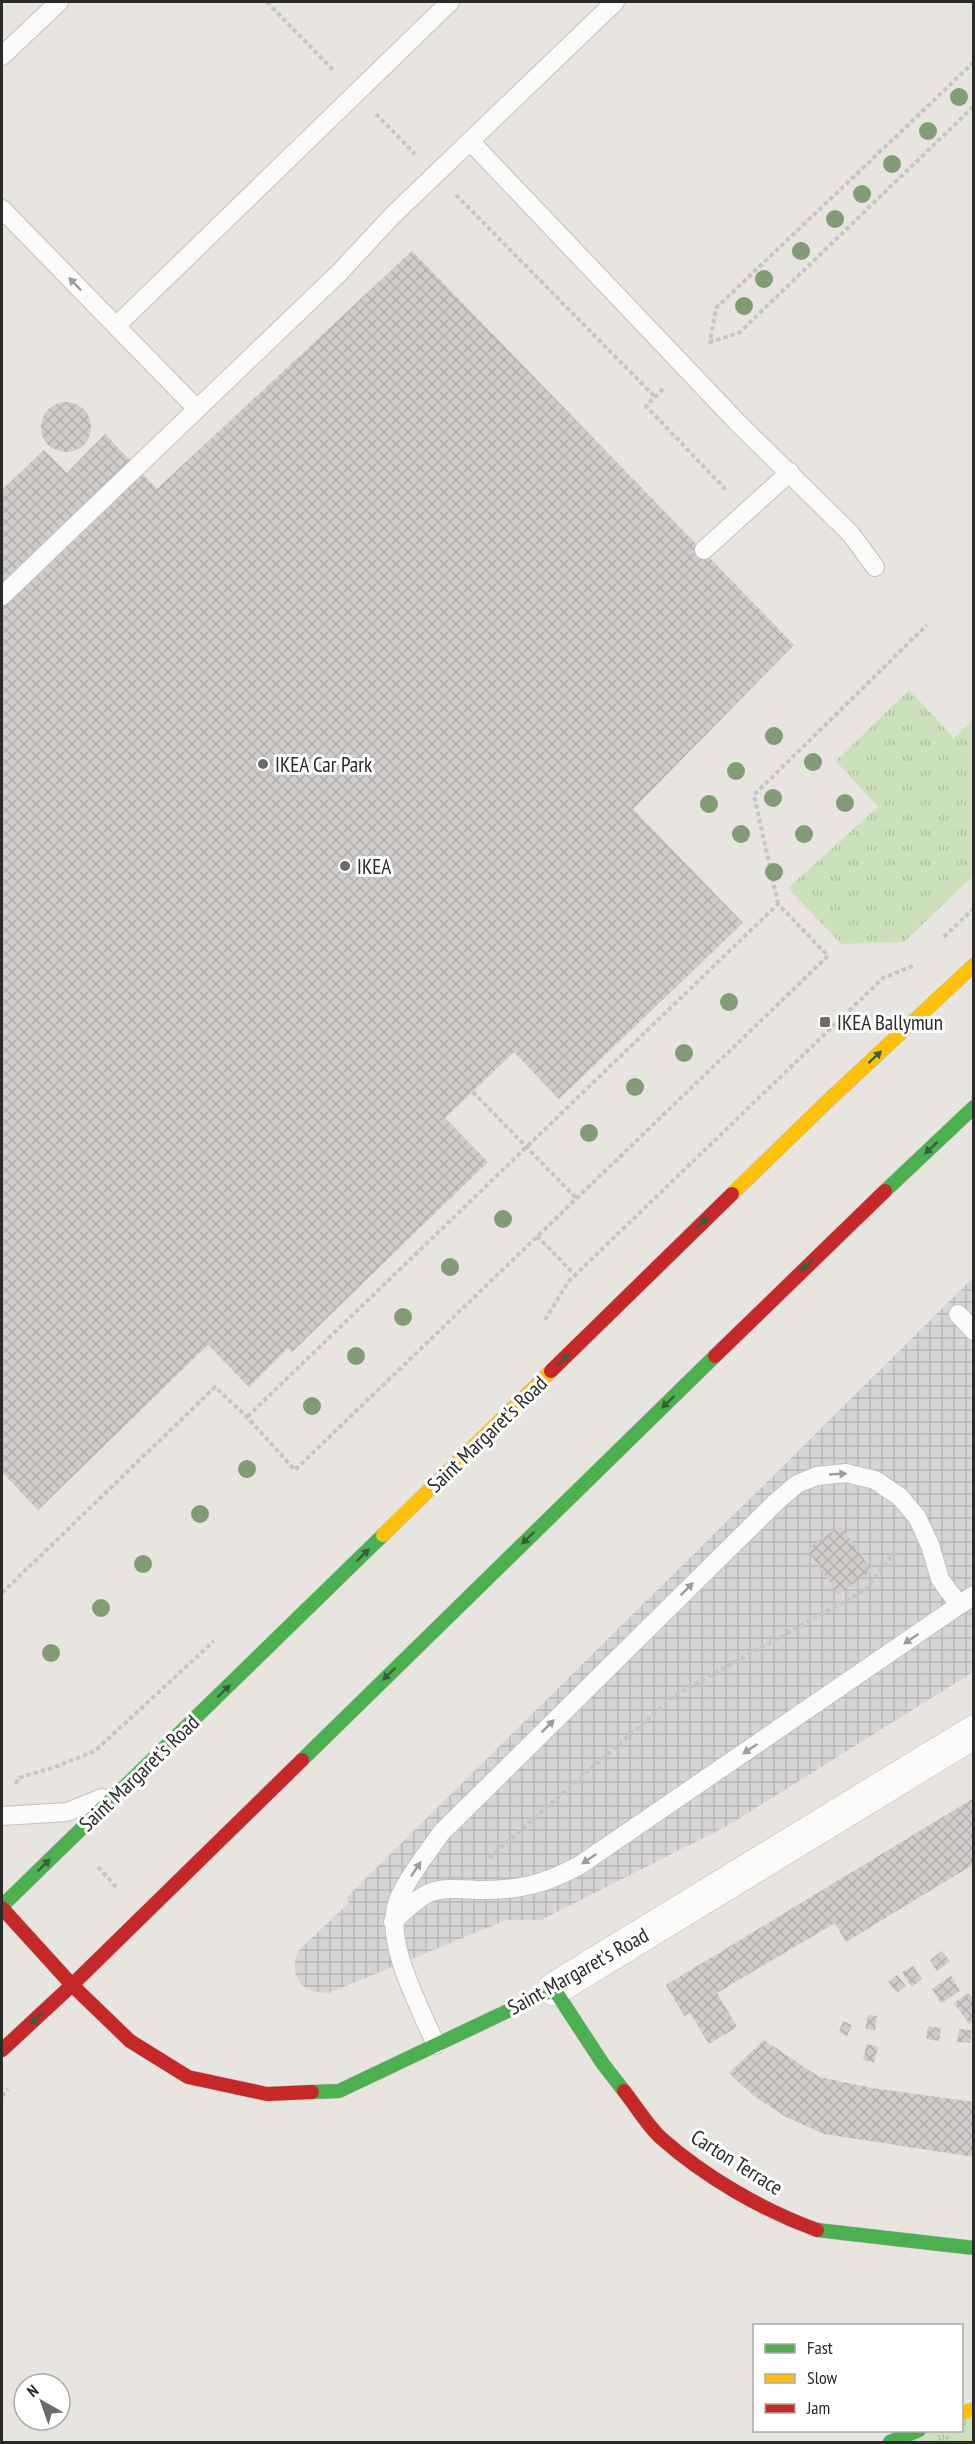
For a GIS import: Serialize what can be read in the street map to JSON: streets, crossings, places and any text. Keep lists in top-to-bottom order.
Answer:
{
  "streets": {
    "main road": ["Saint Margaret's Road", "Carton Terrace"]
  },
  "crossings": [
    ["Saint Margaret's Road", "Carton Terrace"]
  ],
  "places": {
    "other": ["IKEA Car Park", "IKEA"],
    "transit": ["IKEA Ballymun"]
  },
  "legend": ["Fast", "Slow", "Jam"],
  "north": "top left"
}
